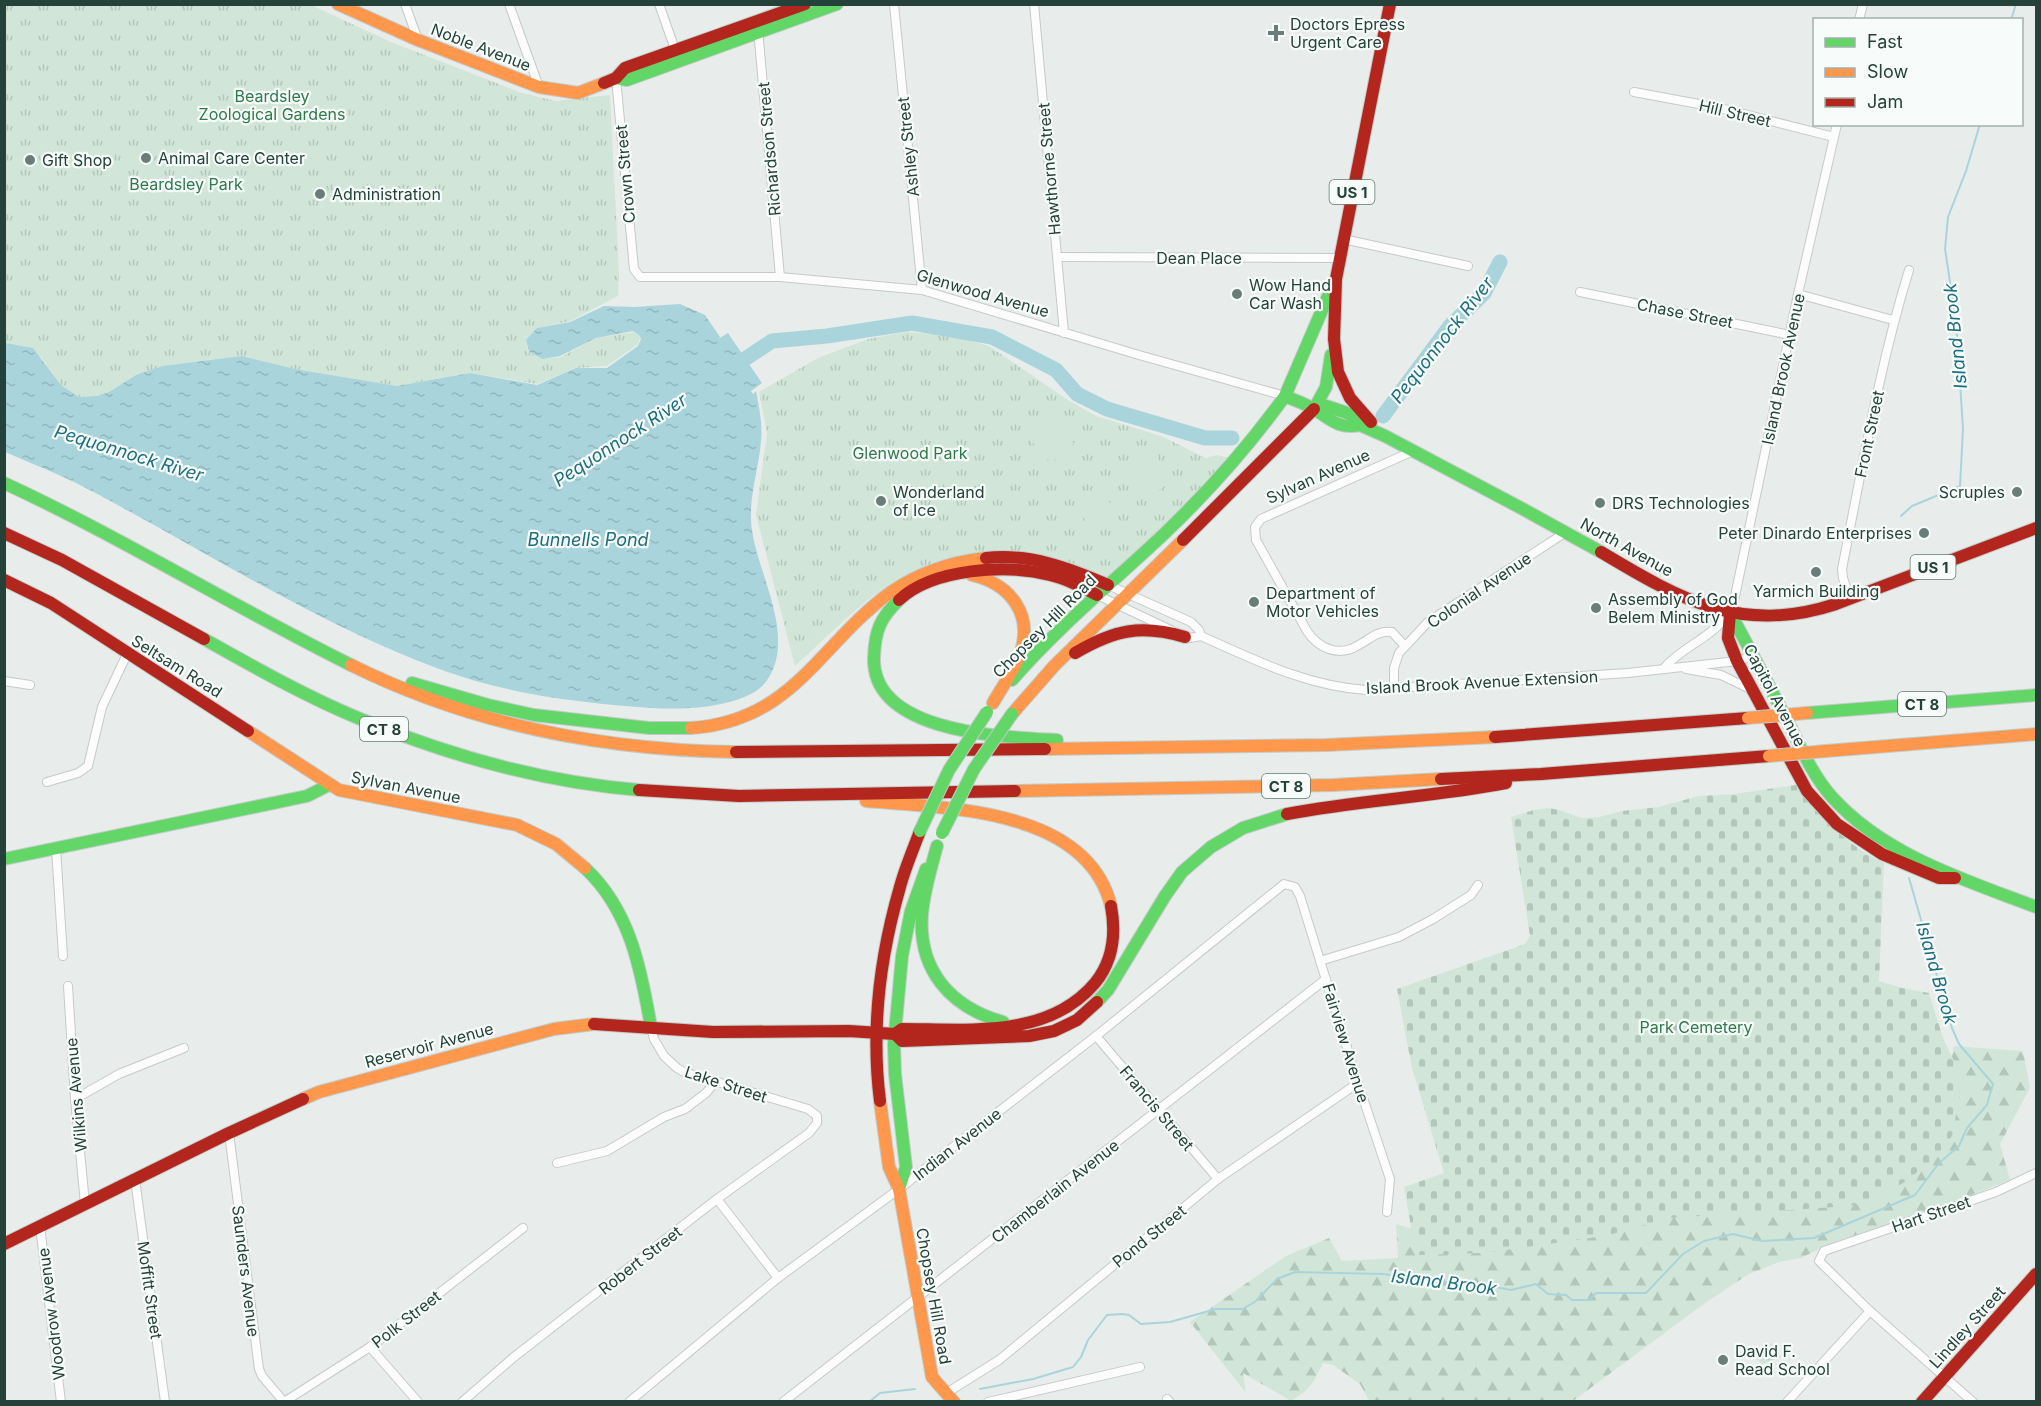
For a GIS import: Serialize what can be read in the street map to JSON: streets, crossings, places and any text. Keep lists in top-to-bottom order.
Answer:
{
  "streets": {
    "main road": [
      "Noble Avenue",
      "US 1",
      "Glenwood Avenue",
      "Sylvan Avenue",
      "North Avenue",
      "Chopsey Hill Road",
      "Seltsam Road",
      "Capitol Avenue",
      "CT 8",
      "Reservoir Avenue",
      "Lindley Street"
    ],
    "street": [
      "Hill Street",
      "Ashley Street",
      "Richardson Street",
      "Hawthorne Street",
      "Crown Street",
      "Dean Place",
      "Chase Street",
      "Island Brook Avenue",
      "Front Street",
      "Colonial Avenue",
      "Island Brook Avenue Extension",
      "Fairview Avenue",
      "Lake Street",
      "Wilkins Avenue",
      "Francis Street",
      "Indian Avenue",
      "Chamberlain Avenue",
      "Hart Street",
      "Pond Street",
      "Robert Street",
      "Saunders Avenue",
      "Moffitt Street",
      "Woodrow Avenue",
      "Polk Street"
    ]
  },
  "crossings": [
    ["Noble Avenue", "Richardson Street"],
    ["Noble Avenue", "Crown Street"],
    ["Hill Street", "Island Brook Avenue"],
    ["Ashley Street", "Glenwood Avenue"],
    ["Richardson Street", "Glenwood Avenue"],
    ["Hawthorne Street", "Dean Place"],
    ["Hawthorne Street", "Glenwood Avenue"],
    ["Crown Street", "Glenwood Avenue"],
    ["US 1", "Dean Place"],
    ["US 1", "Glenwood Avenue"],
    ["US 1", "North Avenue"],
    ["US 1", "Chopsey Hill Road"],
    ["Glenwood Avenue", "North Avenue"],
    ["Glenwood Avenue", "Chopsey Hill Road"],
    ["Chase Street", "Island Brook Avenue"],
    ["Island Brook Avenue", "North Avenue"],
    ["Island Brook Avenue", "Capitol Avenue"],
    ["Front Street", "North Avenue"],
    ["Sylvan Avenue", "North Avenue"],
    ["Sylvan Avenue", "Colonial Avenue"],
    ["Sylvan Avenue", "Seltsam Road"],
    ["Sylvan Avenue", "Reservoir Avenue"],
    ["Sylvan Avenue", "Lake Street"],
    ["North Avenue", "Colonial Avenue"],
    ["North Avenue", "Capitol Avenue"],
    ["Colonial Avenue", "Island Brook Avenue Extension"],
    ["Chopsey Hill Road", "Island Brook Avenue Extension"],
    ["Chopsey Hill Road", "Reservoir Avenue"],
    ["Chopsey Hill Road", "Indian Avenue"],
    ["Chopsey Hill Road", "Chamberlain Avenue"],
    ["Chopsey Hill Road", "Pond Street"],
    ["Island Brook Avenue Extension", "Capitol Avenue"],
    ["Fairview Avenue", "Indian Avenue"],
    ["Fairview Avenue", "Chamberlain Avenue"],
    ["Fairview Avenue", "Pond Street"],
    ["Reservoir Avenue", "Lake Street"],
    ["Reservoir Avenue", "Wilkins Avenue"],
    ["Reservoir Avenue", "Saunders Avenue"],
    ["Reservoir Avenue", "Moffitt Street"],
    ["Reservoir Avenue", "Woodrow Avenue"],
    ["Lake Street", "Robert Street"],
    ["Francis Street", "Indian Avenue"],
    ["Francis Street", "Chamberlain Avenue"],
    ["Francis Street", "Pond Street"],
    ["Saunders Avenue", "Polk Street"]
  ],
  "water": ["Island Brook", "Pequonnock River", "Bunnells Pond"],
  "parks": [
    "Beardsley Zoological Gardens",
    "Beardsley Park",
    "Glenwood Park",
    "Park Cemetery"
  ],
  "places": {
    "health": ["Doctors Epress Urgent Care"],
    "other": [
      "Animal Care Center",
      "Gift Shop",
      "Administration",
      "Wow Hand Car Wash",
      "Scruples",
      "Wonderland of Ice",
      "DRS Technologies",
      "Peter Dinardo Enterprises",
      "Yarmich Building",
      "Department of Motor Vehicles",
      "Assembly of God Belem Ministry",
      "David F. Read School"
    ]
  },
  "legend": ["Fast", "Slow", "Jam"]
}
